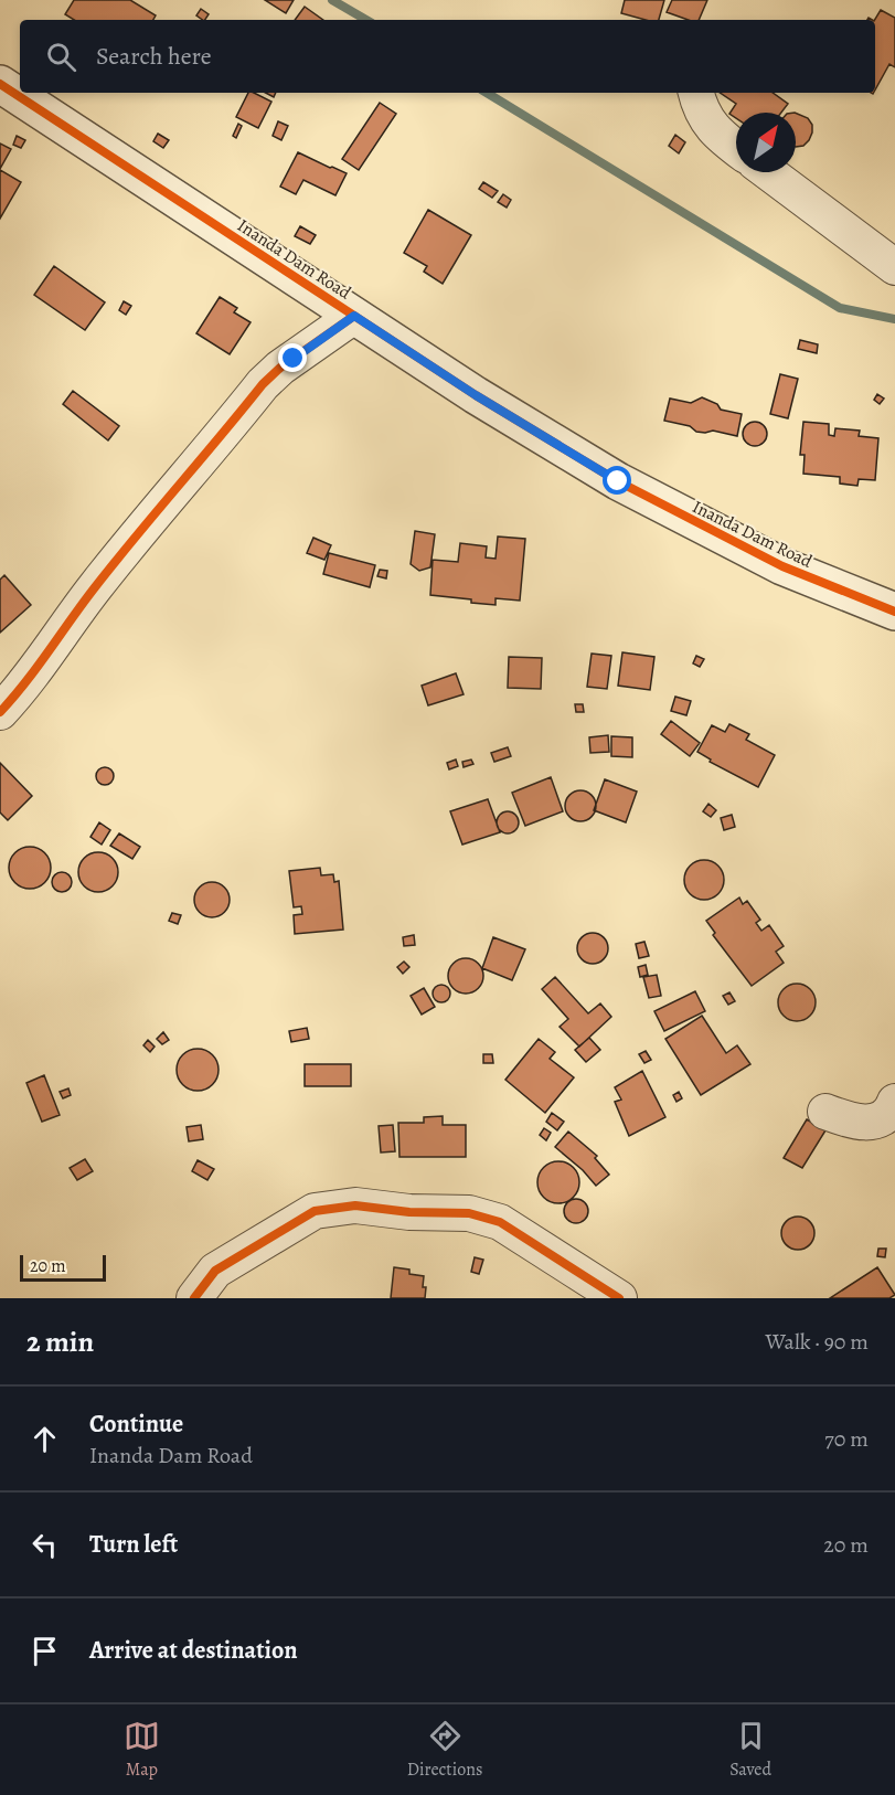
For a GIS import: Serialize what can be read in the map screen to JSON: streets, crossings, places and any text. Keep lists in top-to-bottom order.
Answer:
{
  "streets": {
    "street": ["Inanda Dam Road"]
  },
  "scale_bar": "20 m",
  "north": "top right",
  "page": {
    "search": "Search here",
    "scale": "20 m",
    "heading": ["2 min", "Walk · 90 m"],
    "list": [
      ["Continue", "Inanda Dam Road", "70 m"],
      ["Turn left", "20 m"],
      "Arrive at destination"
    ],
    "nav": ["Map", "Directions", "Saved"]
  }
}
